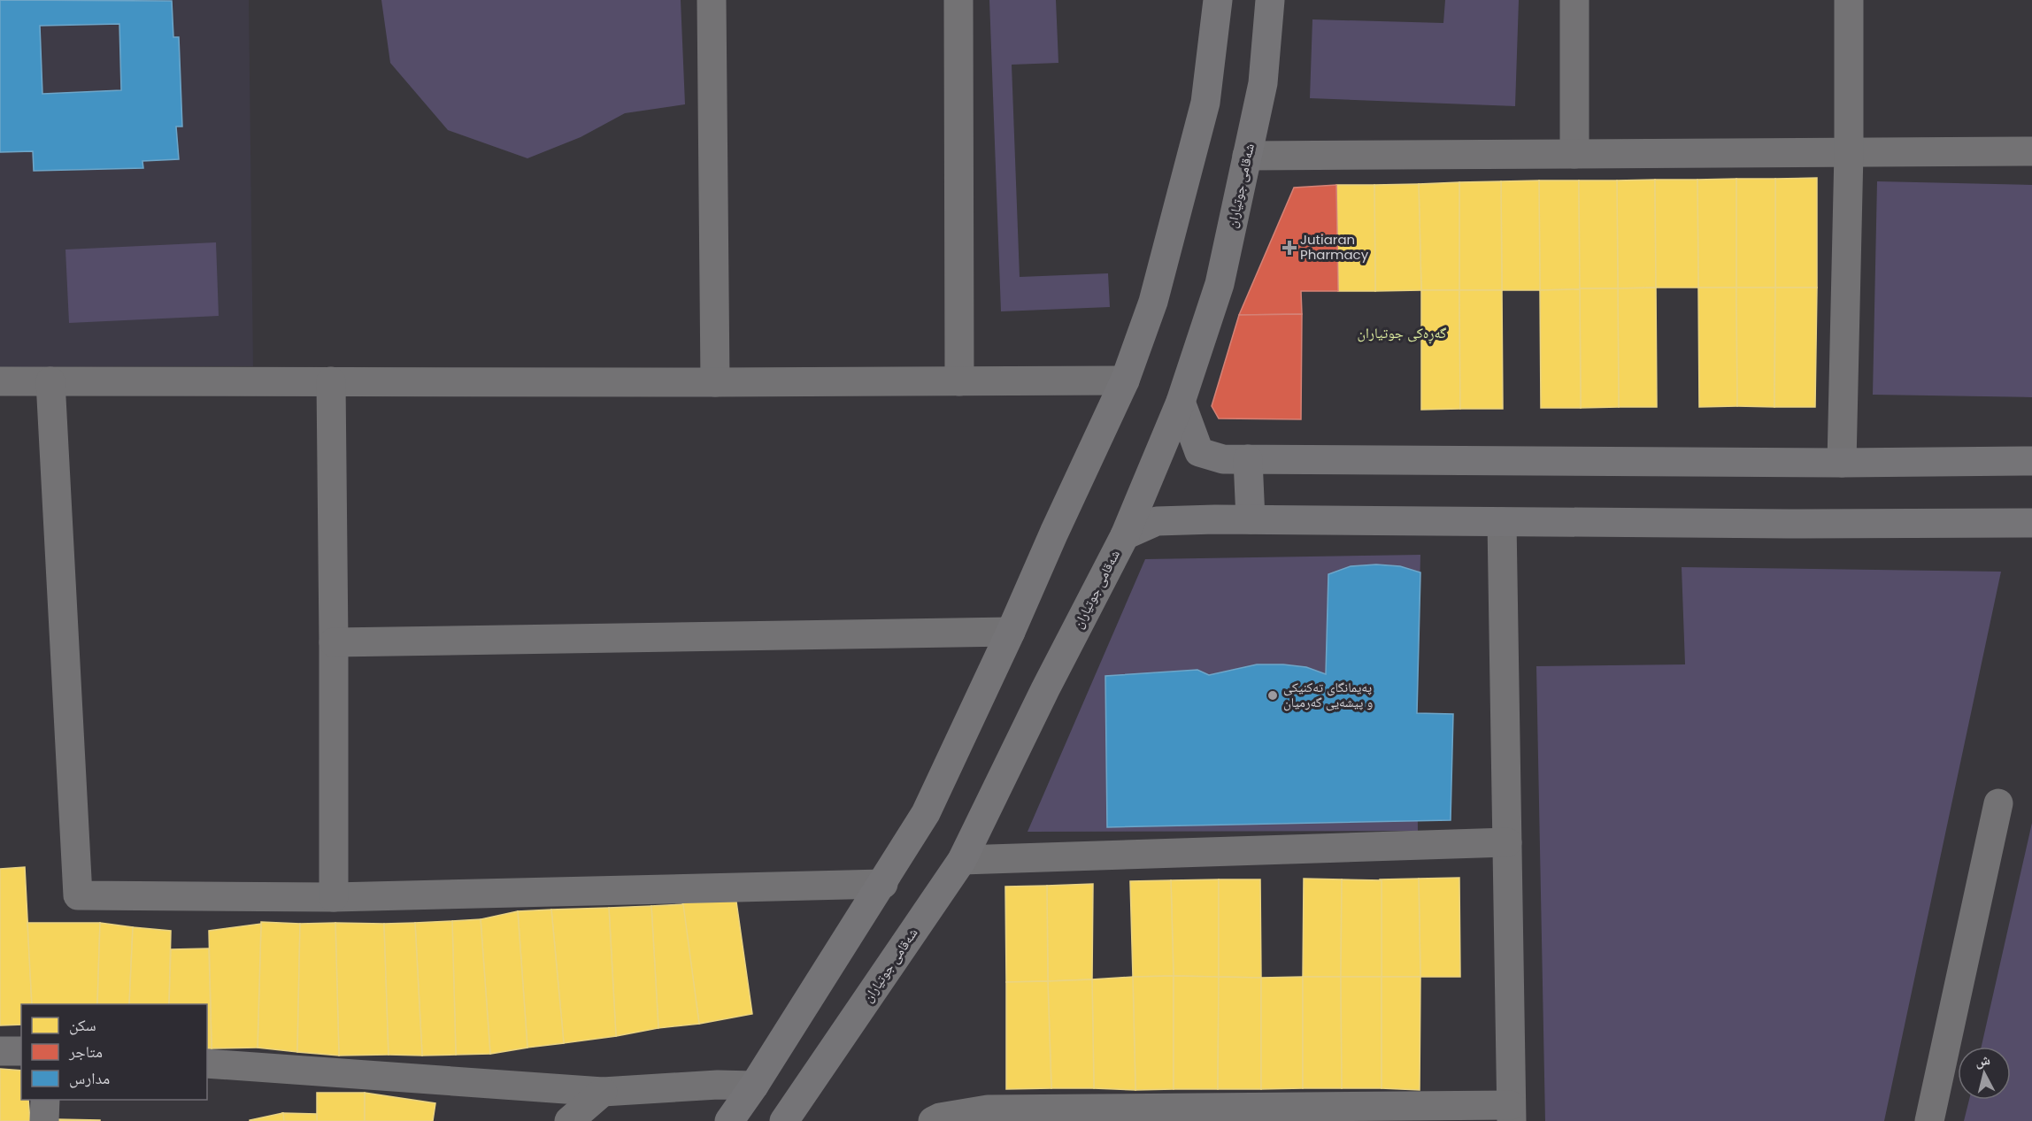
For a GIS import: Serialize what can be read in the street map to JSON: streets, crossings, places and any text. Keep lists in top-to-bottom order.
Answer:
{
  "streets": {
    "main road": ["شەقامی جوتیاران"]
  },
  "districts": ["گەڕەکی جوتیاران"],
  "places": {
    "health": ["Jutiaran Pharmacy"],
    "other": ["پەیمانگای تەکنیکی و پیشەیی گەرمیان"]
  },
  "legend": ["سكن", "متاجر", "مدارس"],
  "north": "top"
}
